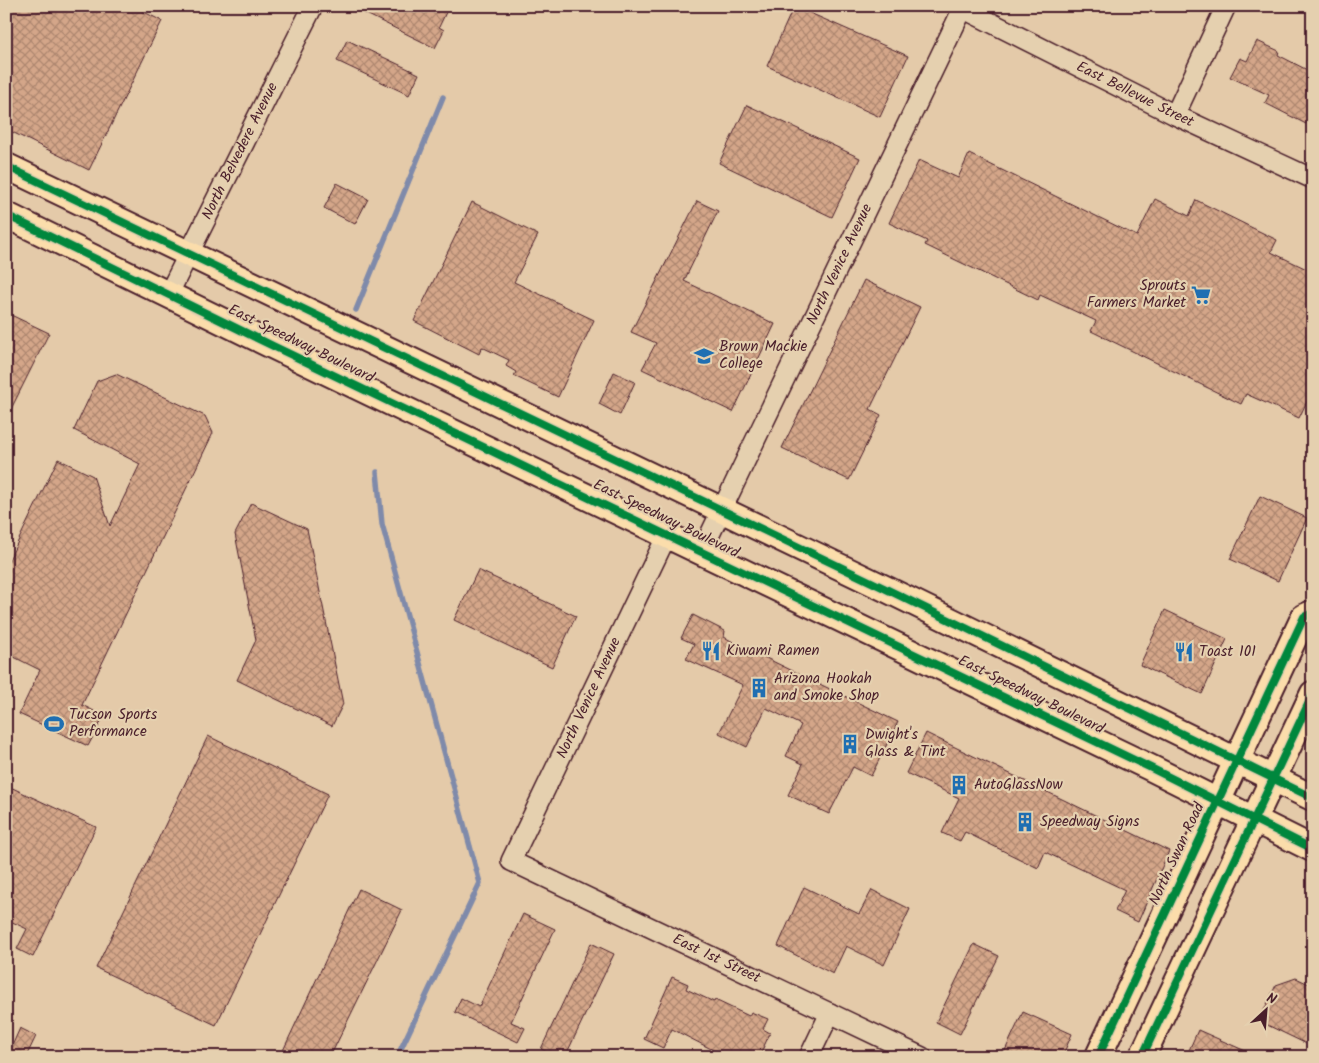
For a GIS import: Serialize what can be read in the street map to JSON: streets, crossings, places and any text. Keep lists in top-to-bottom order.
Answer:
{
  "streets": {
    "main road": ["East Speedway Boulevard", "North Swan Road"],
    "street": [
      "East Bellevue Street",
      "North Belvedere Avenue",
      "North Venice Avenue",
      "East 1st Street"
    ]
  },
  "crossings": [
    ["East Bellevue Street", "North Venice Avenue"],
    ["North Belvedere Avenue", "East Speedway Boulevard"],
    ["North Venice Avenue", "East Speedway Boulevard"],
    ["North Venice Avenue", "East 1st Street"],
    ["East Speedway Boulevard", "North Swan Road"]
  ],
  "places": {
    "supermarket": ["Sprouts Farmers Market"],
    "school or university": ["Brown Mackie College"],
    "restaurant": ["Kiwami Ramen", "Toast 101"],
    "building": [
      "Arizona Hookah and Smoke Shop",
      "Dwight's Glass & Tint",
      "AutoGlassNow",
      "Speedway Signs"
    ],
    "sports": ["Tucson Sports Performance"]
  },
  "north": "top right"
}
